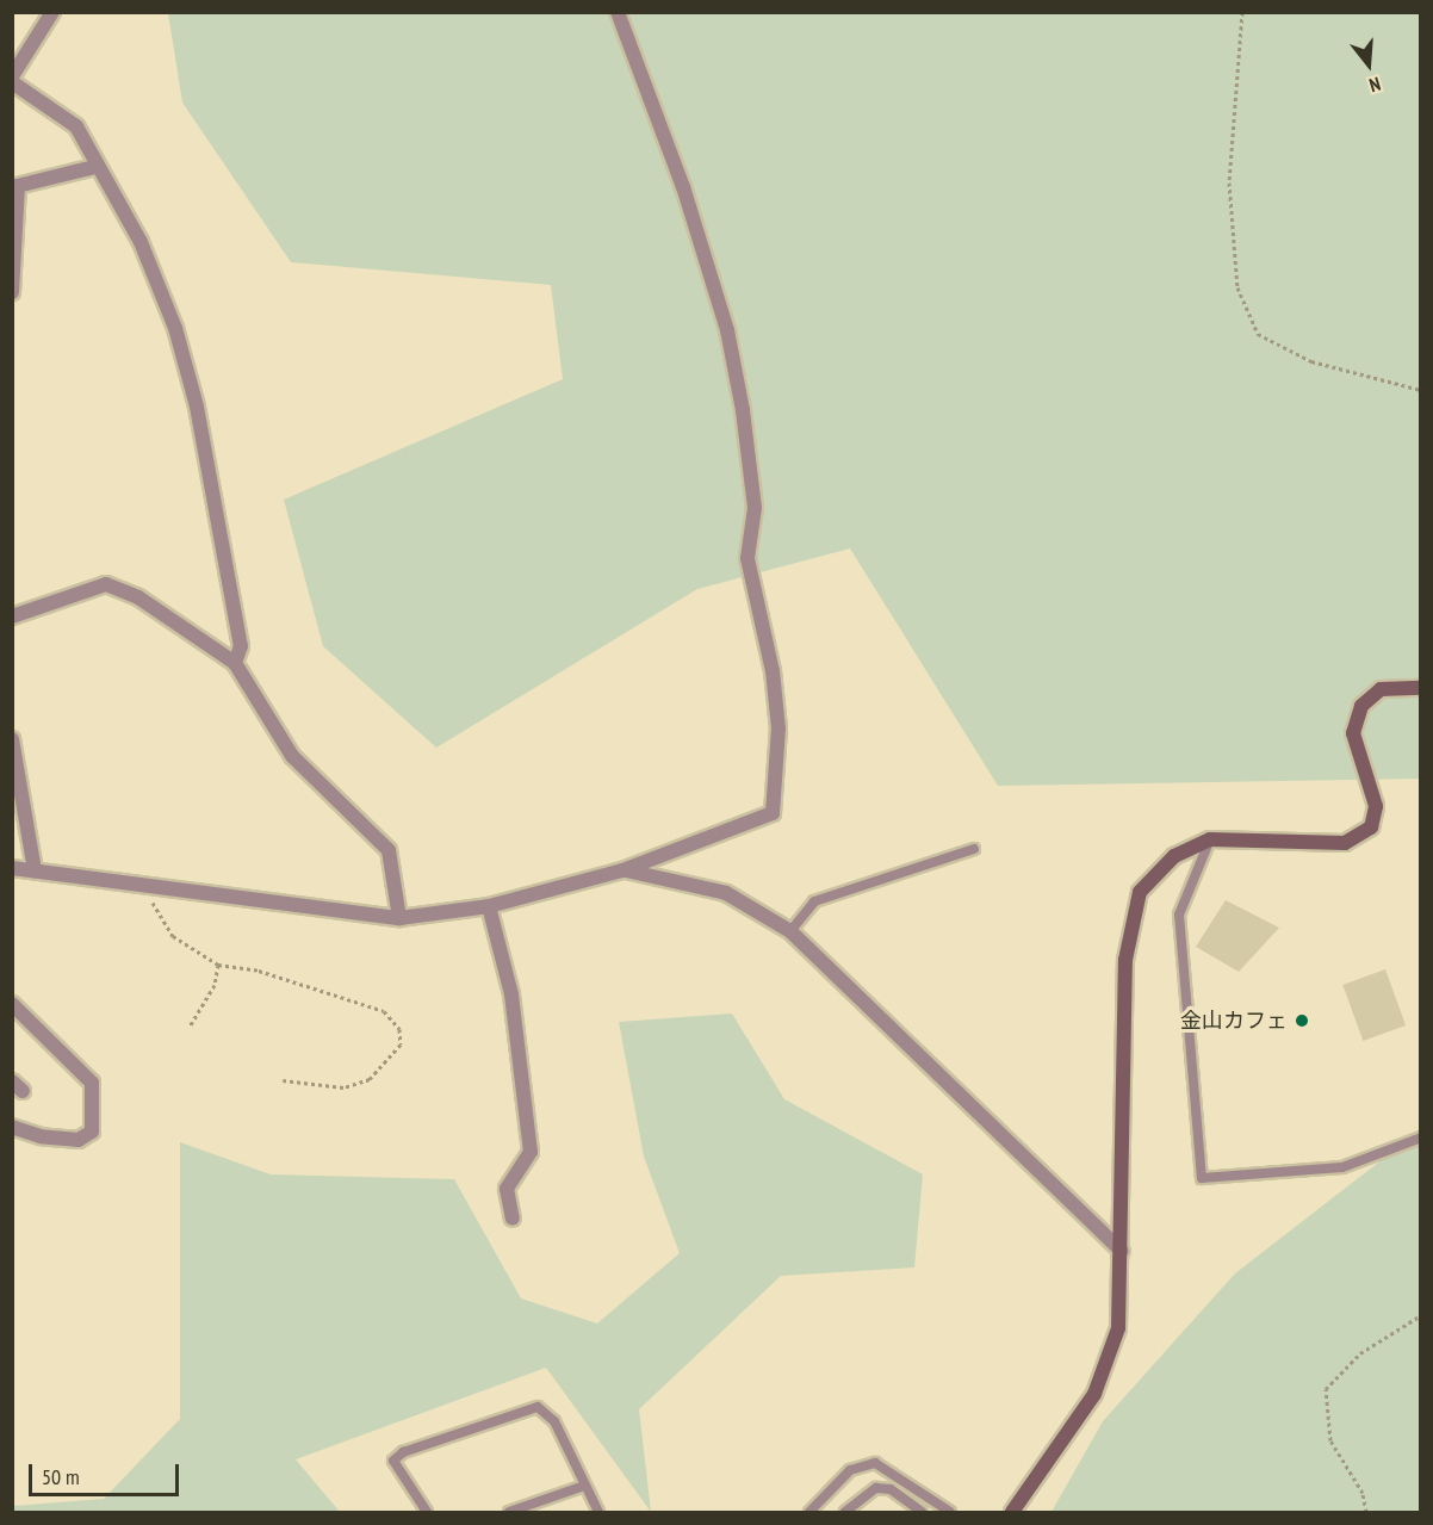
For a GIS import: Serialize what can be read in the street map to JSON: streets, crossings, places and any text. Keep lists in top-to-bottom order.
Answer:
{
  "places": ["金山カフェ"],
  "scale_bar": "50 m",
  "north": "bottom"
}
